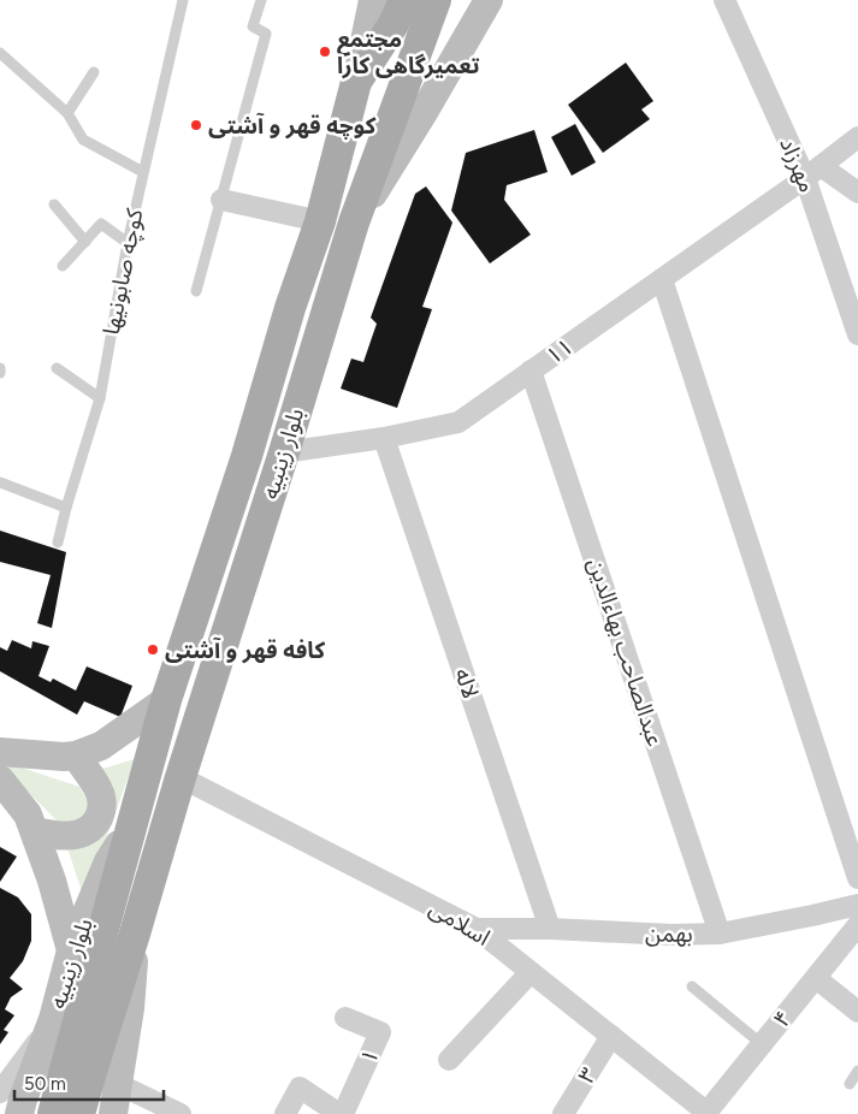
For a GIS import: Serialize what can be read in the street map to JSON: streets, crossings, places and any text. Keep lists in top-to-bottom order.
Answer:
{
  "streets": {
    "main road": ["بلوار زینبیه"],
    "street": [
      "مهرزاد",
      "۱۱",
      "عبدالصاحب بهاءالدین",
      "لاله",
      "اسلامی",
      "بهمن",
      "۴",
      "۱",
      "۳"
    ],
    "lane": ["کوچه صابونیها"]
  },
  "crossings": [
    ["مهرزاد", "۱۱"],
    ["۱۱", "بلوار زینبیه"],
    ["۱۱", "عبدالصاحب بهاءالدین"],
    ["۱۱", "لاله"],
    ["بلوار زینبیه", "اسلامی"],
    ["عبدالصاحب بهاءالدین", "بهمن"],
    ["لاله", "بهمن"],
    ["اسلامی", "بهمن"],
    ["اسلامی", "۴"],
    ["اسلامی", "۳"]
  ],
  "places": ["مجتمع تعمیرگاهی کارا", "کوچه قهر و آشتی", "کافه قهر و آشتی"],
  "scale_bar": "50 m"
}
